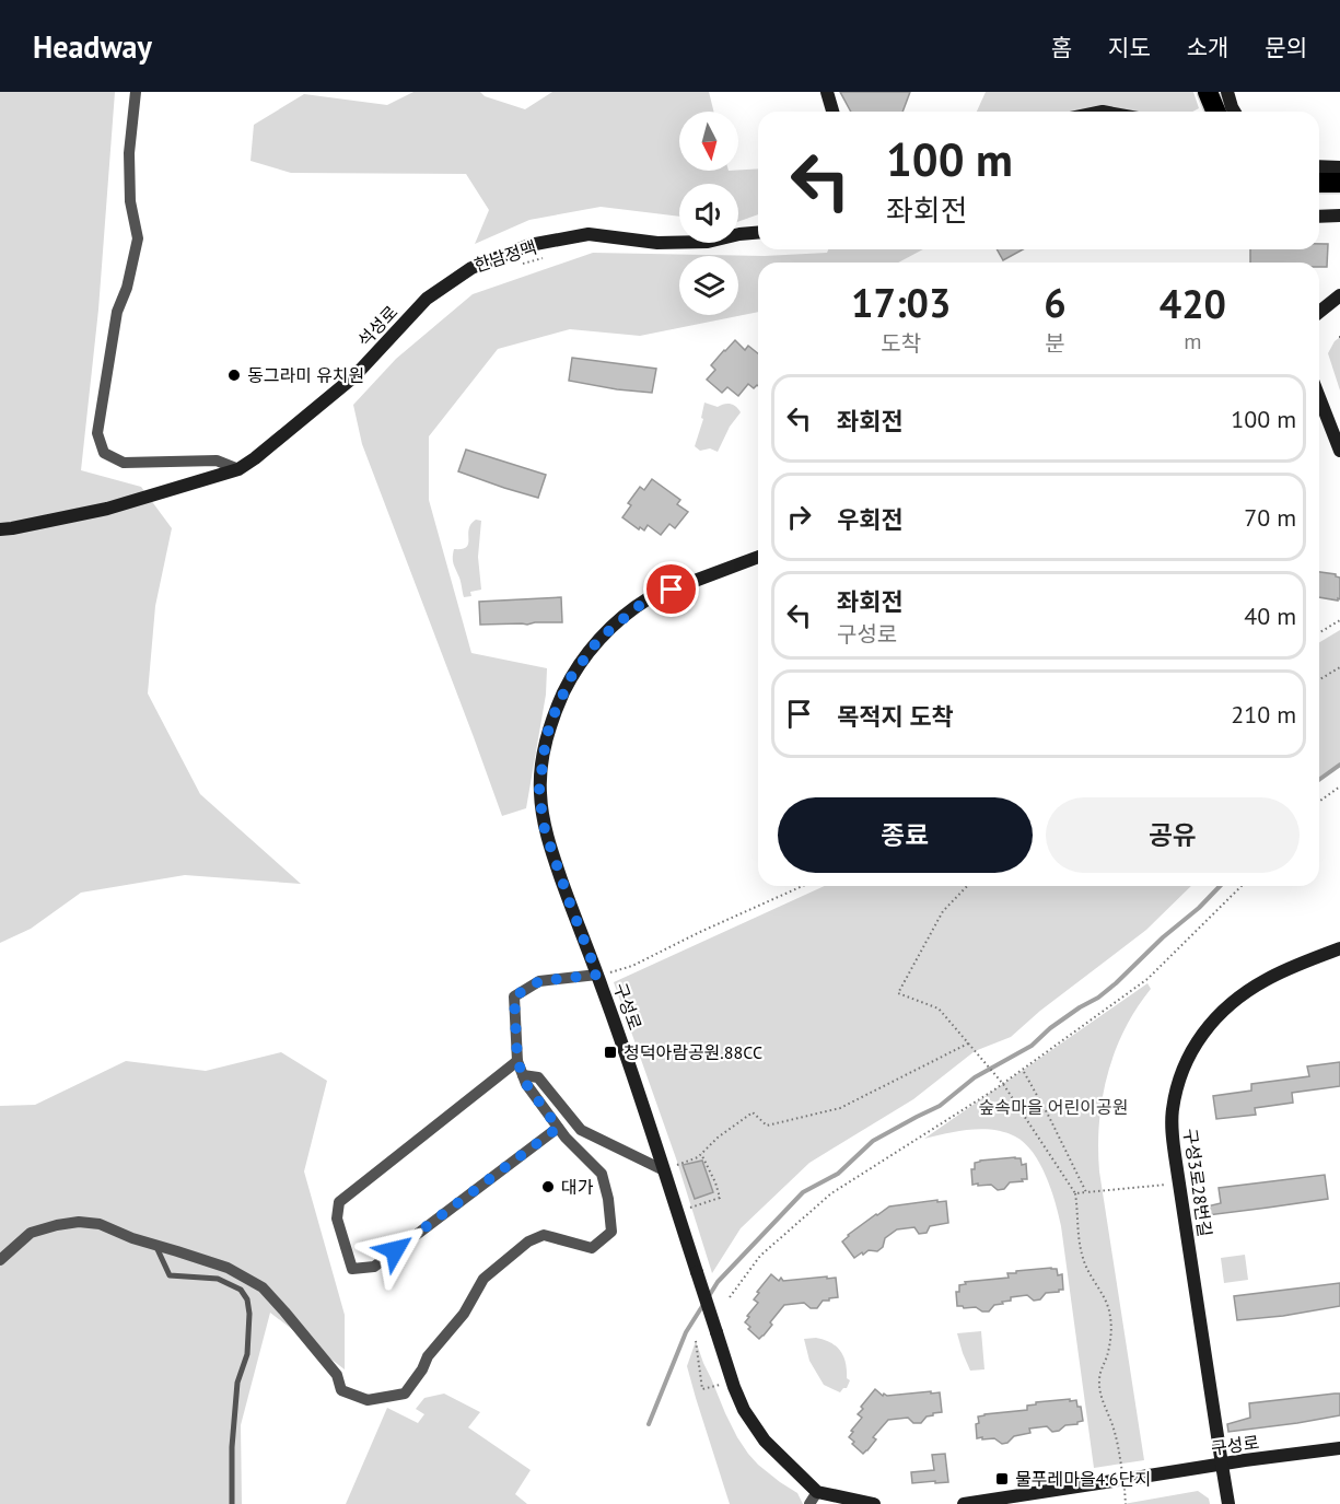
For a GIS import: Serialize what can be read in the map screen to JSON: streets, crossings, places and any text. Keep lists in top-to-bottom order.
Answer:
{
  "streets": {
    "street": ["석성로", "구성로", "구성3로28번길"],
    "path": ["한남정맥"]
  },
  "crossings": [
    ["구성로", "구성3로28번길"]
  ],
  "parks": ["숲속마을 어린이공원"],
  "places": {
    "other": ["동그라미 유치원", "대가"],
    "transit": ["청덕아람공원.88CC", "물푸레마을4.6단지"]
  },
  "north": "bottom",
  "page": {
    "header": "Headway",
    "nav": [
      "홈",
      "지도",
      "소개",
      "문의"
    ],
    "turn": ["100 m", "좌회전"],
    "eta": [
      "17:03",
      "도착",
      "6",
      "분",
      "420",
      "m"
    ],
    "list": [
      {
        "name": "좌회전",
        "value": "100 m"
      },
      {
        "name": "우회전",
        "value": "70 m"
      },
      {
        "name": "좌회전",
        "note": "구성로",
        "value": "40 m"
      },
      {
        "name": "목적지 도착",
        "value": "210 m"
      }
    ],
    "buttons": ["종료", "공유"]
  }
}
